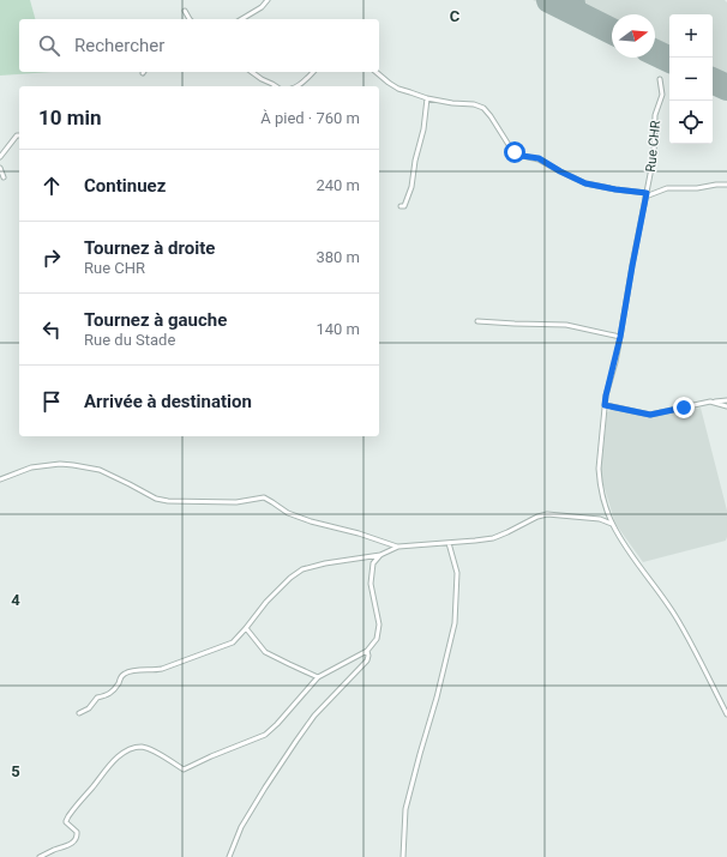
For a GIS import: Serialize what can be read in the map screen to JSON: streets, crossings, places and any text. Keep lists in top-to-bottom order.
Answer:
{
  "streets": {
    "street": ["Rue CHR"]
  },
  "north": "right",
  "page": {
    "map_buttons": ["+", "−"],
    "search": "Rechercher",
    "heading": ["10 min", "À pied · 760 m"],
    "list": [
      ["Continuez", "240 m"],
      ["Tournez à droite", "Rue CHR", "380 m"],
      ["Tournez à gauche", "Rue du Stade", "140 m"],
      "Arrivée à destination"
    ]
  },
  "grid": {
    "columns": ["C"],
    "rows": ["4", "5"]
  }
}
